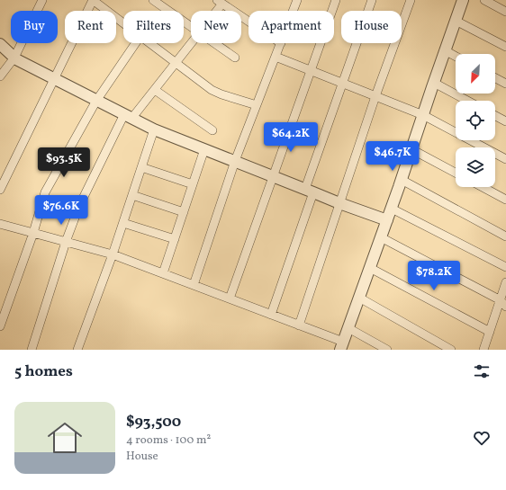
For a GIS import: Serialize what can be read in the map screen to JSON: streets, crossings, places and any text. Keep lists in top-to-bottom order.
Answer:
{
  "north": "bottom left",
  "page": {
    "chip": [
      "Buy",
      "Rent",
      "Filters",
      "New",
      "Apartment",
      "House"
    ],
    "price": [
      "$64.2K",
      "$46.7K",
      "$93.5K",
      "$76.6K",
      "$78.2K"
    ],
    "heading": "5 homes",
    "list": [
      {
        "name": "$93,500",
        "note": "4 rooms · 100 m² · House"
      }
    ]
  }
}
